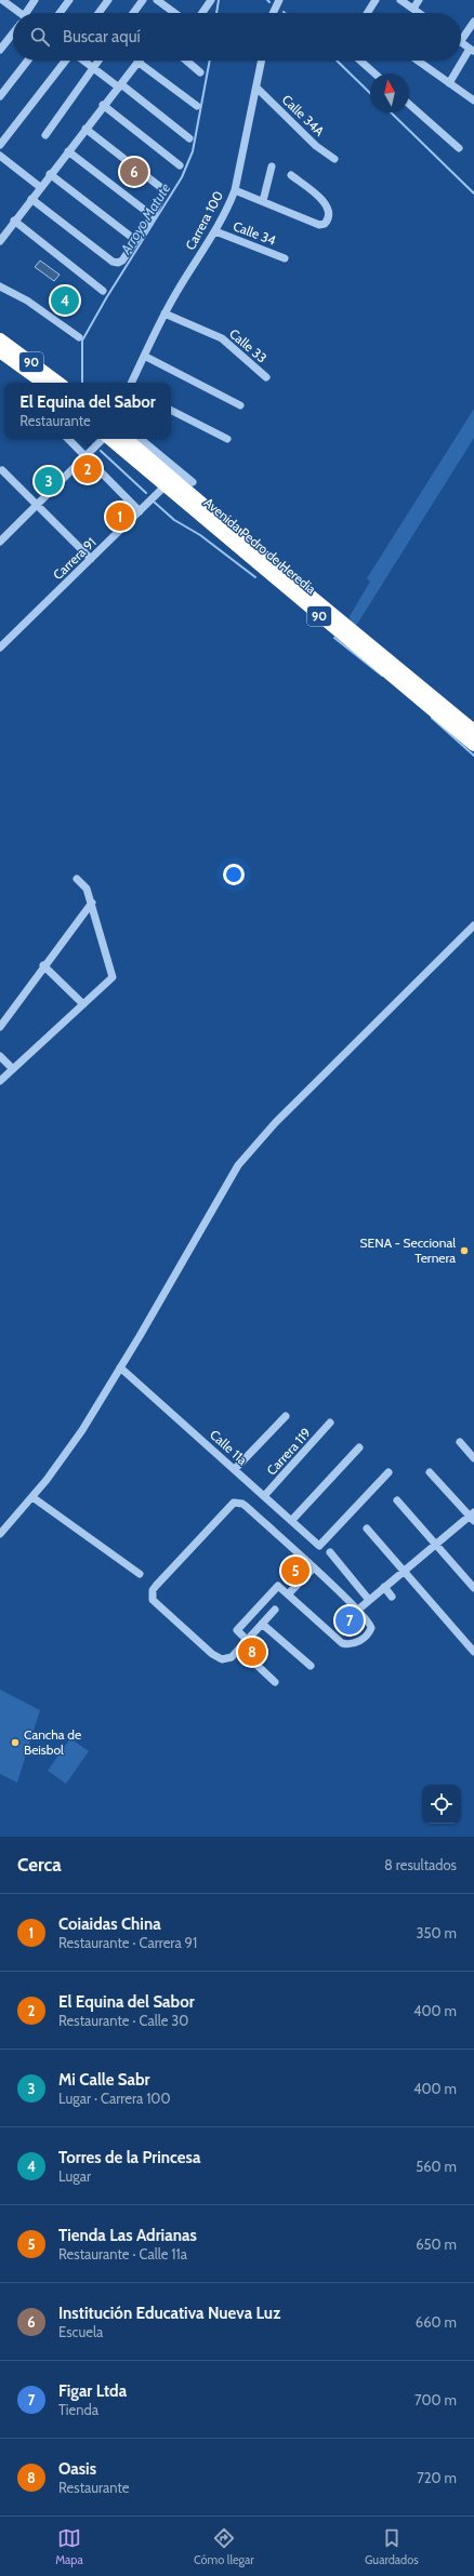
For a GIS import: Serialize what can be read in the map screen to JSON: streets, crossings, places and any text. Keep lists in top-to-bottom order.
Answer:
{
  "streets": {
    "highway": ["90", "Avenida Pedro de Heredia"],
    "street": [
      "Calle 34A",
      "Carrera 100",
      "Calle 34",
      "Calle 33",
      "Carrera 91",
      "Calle 11a",
      "Carrera 119"
    ]
  },
  "crossings": [
    ["Calle 34A", "Carrera 100"],
    ["Carrera 100", "Calle 34"],
    ["Carrera 100", "Calle 33"],
    ["Avenida Pedro de Heredia", "Carrera 91"],
    ["Calle 11a", "Carrera 119"]
  ],
  "water": ["Arroyo Matute"],
  "places": ["SENA - Seccional Ternera", "Cancha de Beisbol"],
  "north": "top",
  "page": {
    "search": "Buscar aquí",
    "pins": [
      "6",
      "4",
      "2",
      "3",
      "1",
      "5",
      "7",
      "8"
    ],
    "popup": ["El Equina del Sabor", "Restaurante"],
    "heading": ["Cerca", "8 resultados"],
    "list": [
      {
        "mark": "1",
        "name": "Coiaidas China",
        "note": "Restaurante · Carrera 91",
        "value": "350 m"
      },
      {
        "mark": "2",
        "name": "El Equina del Sabor",
        "note": "Restaurante · Calle 30",
        "value": "400 m"
      },
      {
        "mark": "3",
        "name": "Mi Calle Sabr",
        "note": "Lugar · Carrera 100",
        "value": "400 m"
      },
      {
        "mark": "4",
        "name": "Torres de la Princesa",
        "note": "Lugar",
        "value": "560 m"
      },
      {
        "mark": "5",
        "name": "Tienda Las Adrianas",
        "note": "Restaurante · Calle 11a",
        "value": "650 m"
      },
      {
        "mark": "6",
        "name": "Institución Educativa Nueva Luz",
        "note": "Escuela",
        "value": "660 m"
      },
      {
        "mark": "7",
        "name": "Figar Ltda",
        "note": "Tienda",
        "value": "700 m"
      },
      {
        "mark": "8",
        "name": "Oasis",
        "note": "Restaurante",
        "value": "720 m"
      }
    ],
    "nav": ["Mapa", "Cómo llegar", "Guardados"]
  }
}
